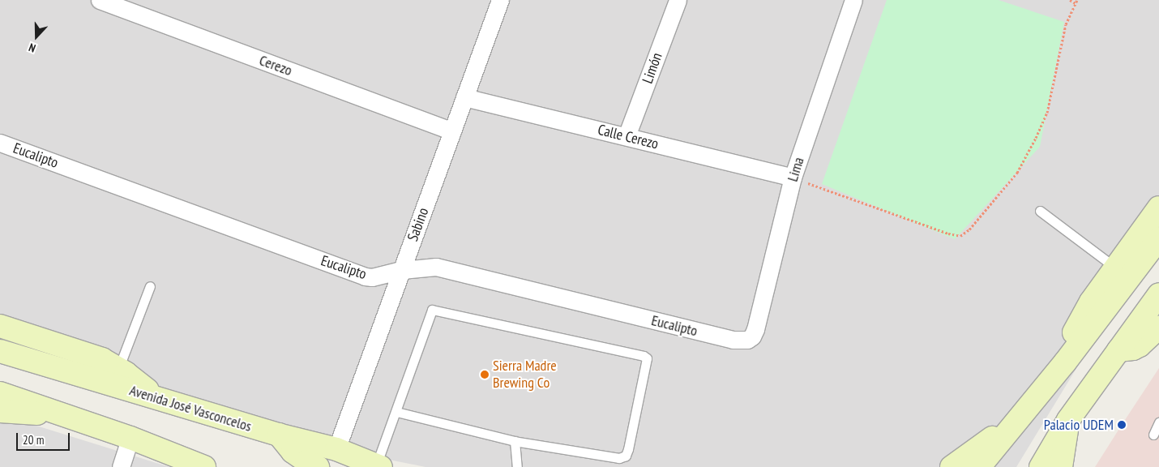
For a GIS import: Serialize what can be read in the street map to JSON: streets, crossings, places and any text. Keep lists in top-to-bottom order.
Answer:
{
  "streets": {
    "main road": ["Avenida José Vasconcelos"],
    "street": [
      "Cerezo",
      "Limón",
      "Calle Cerezo",
      "Eucalipto",
      "Lima",
      "Sabino"
    ]
  },
  "crossings": [
    ["Cerezo", "Sabino"],
    ["Limón", "Calle Cerezo"],
    ["Calle Cerezo", "Lima"],
    ["Calle Cerezo", "Sabino"],
    ["Eucalipto", "Lima"],
    ["Eucalipto", "Sabino"],
    ["Sabino", "Avenida José Vasconcelos"]
  ],
  "places": ["Sierra Madre Brewing Co", "Palacio UDEM"],
  "scale_bar": "20 m",
  "north": "bottom"
}
